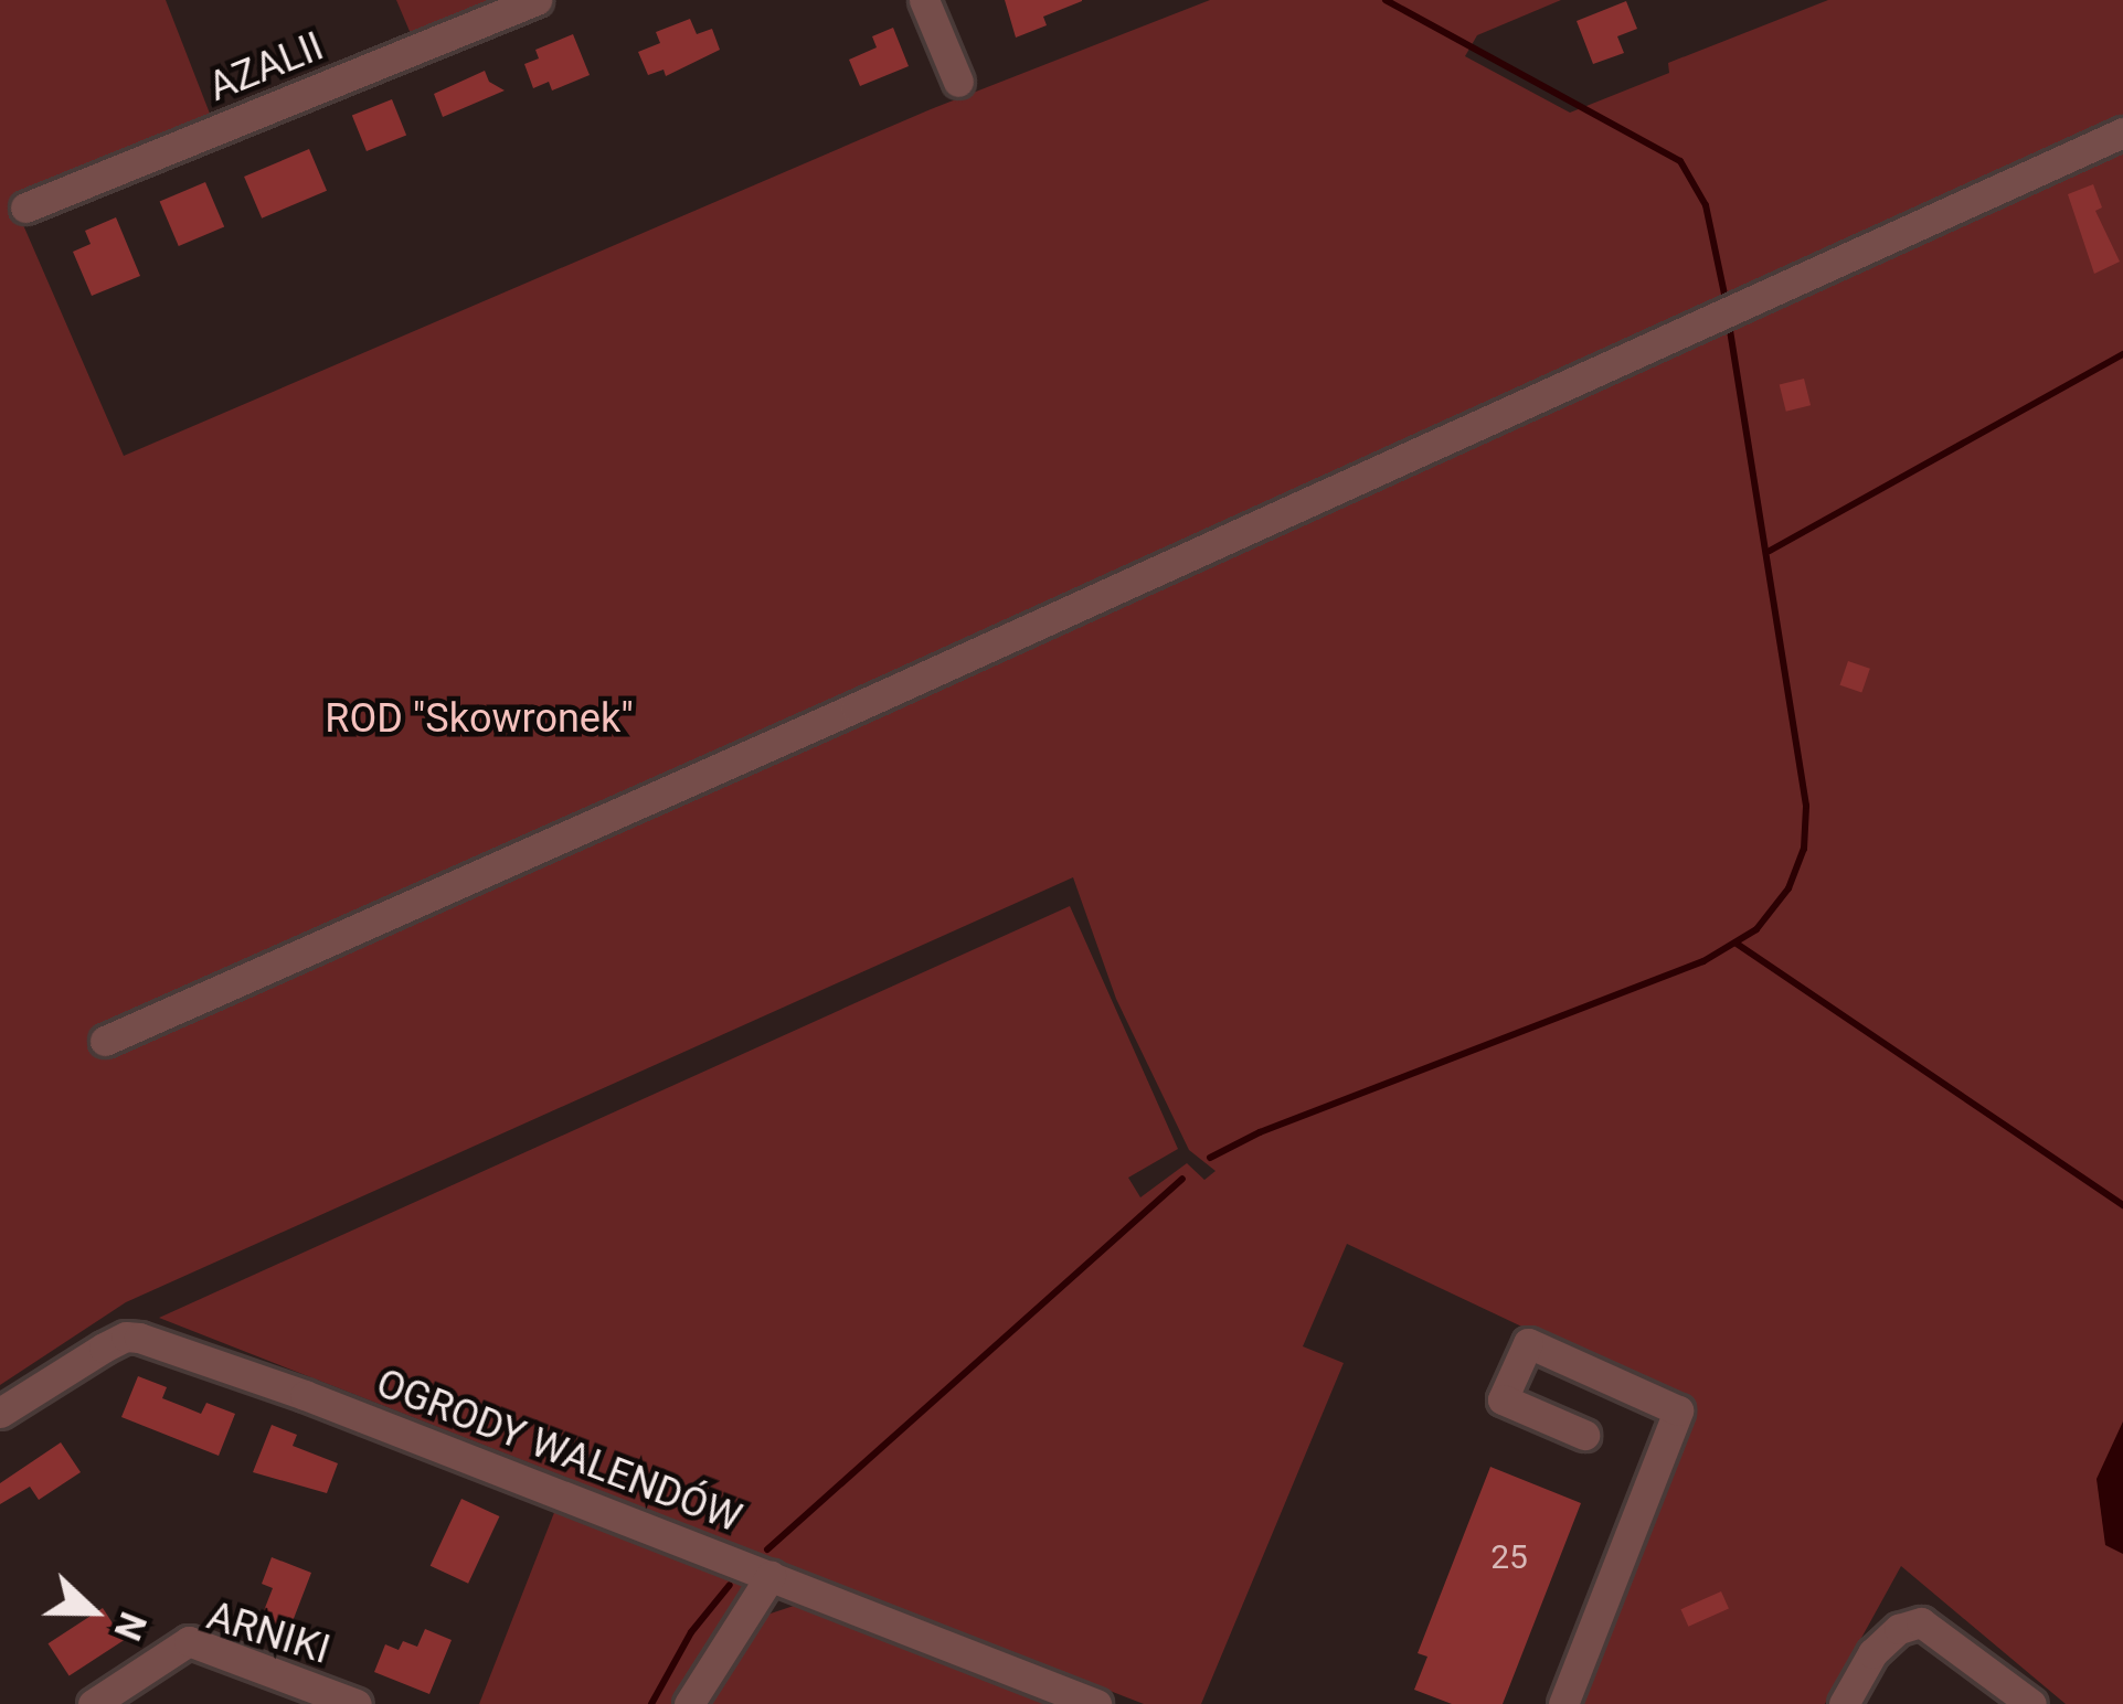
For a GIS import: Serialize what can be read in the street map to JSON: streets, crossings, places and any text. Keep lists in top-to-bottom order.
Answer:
{
  "streets": {
    "street": ["AZALII", "OGRODY WALENDÓW", "ARNIKI"]
  },
  "parks": ["ROD \"Skowronek\""],
  "house_numbers": ["25"],
  "north": "right"
}
